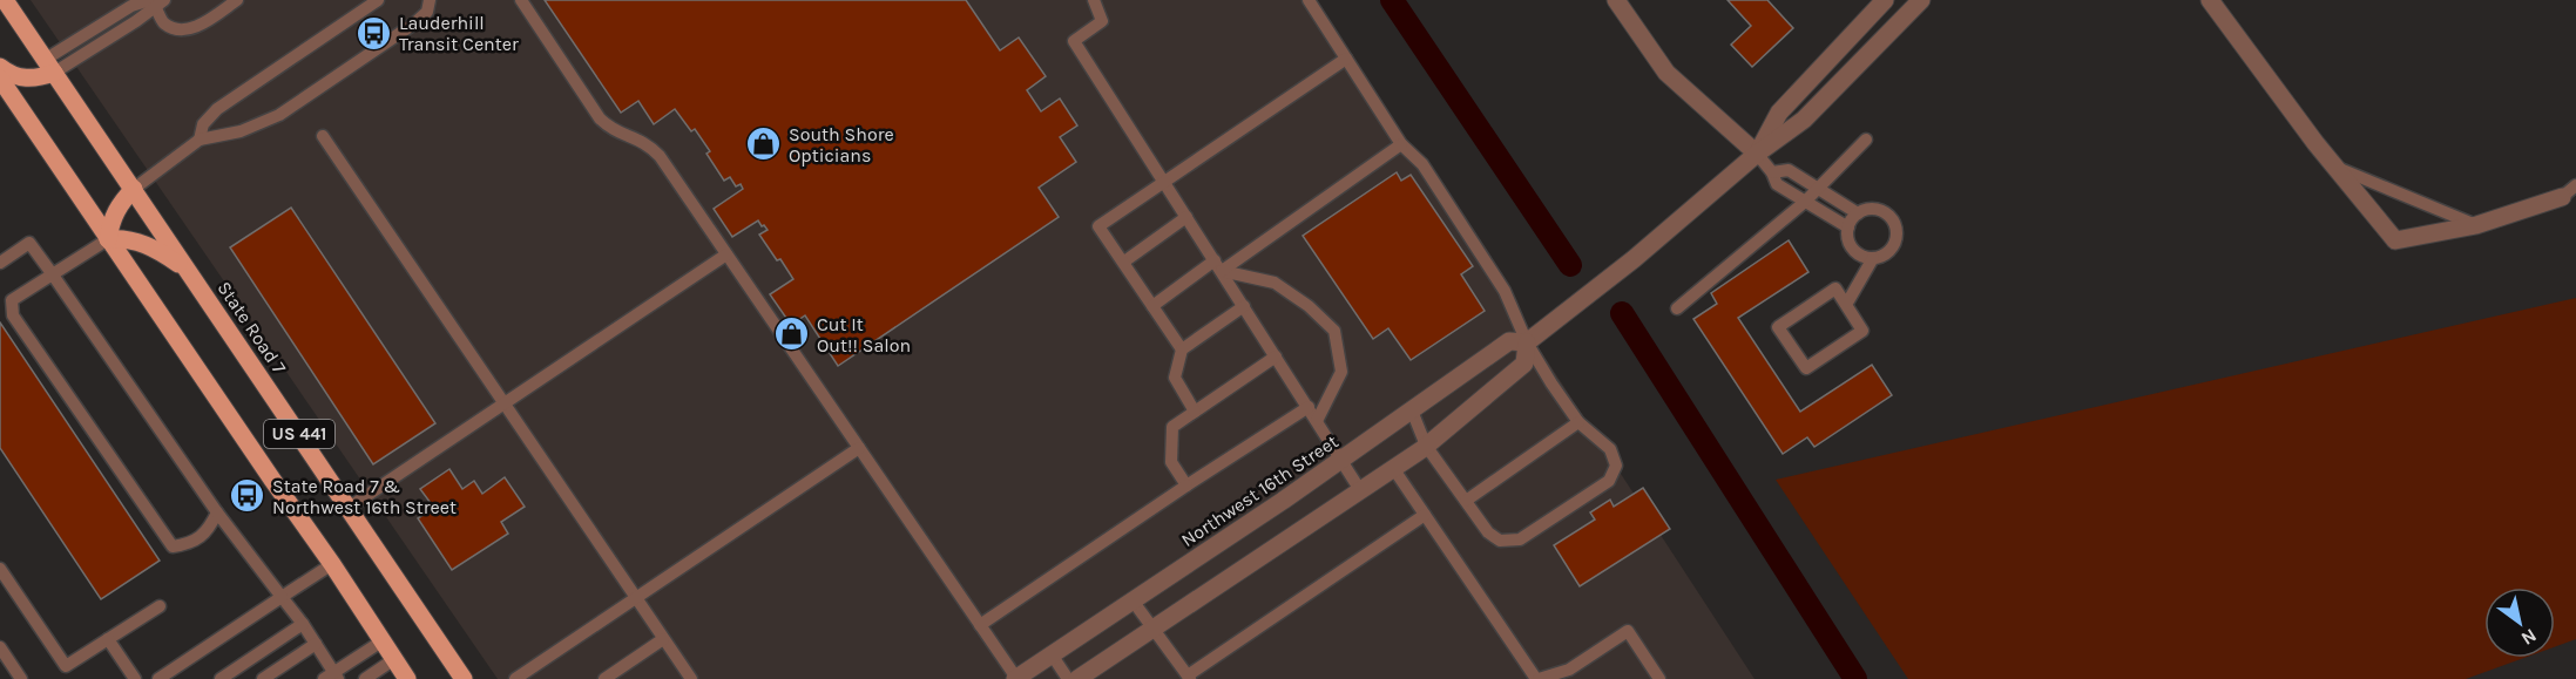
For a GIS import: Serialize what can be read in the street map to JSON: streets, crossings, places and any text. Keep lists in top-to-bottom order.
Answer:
{
  "streets": {
    "main road": ["State Road 7", "US 441"],
    "street": ["Northwest 16th Street"]
  },
  "places": {
    "bus stop": ["Lauderhill Transit Center", "State Road 7 & Northwest 16th Street"],
    "shop": ["South Shore Opticians", "Cut It Out!! Salon"]
  },
  "north": "bottom right"
}
